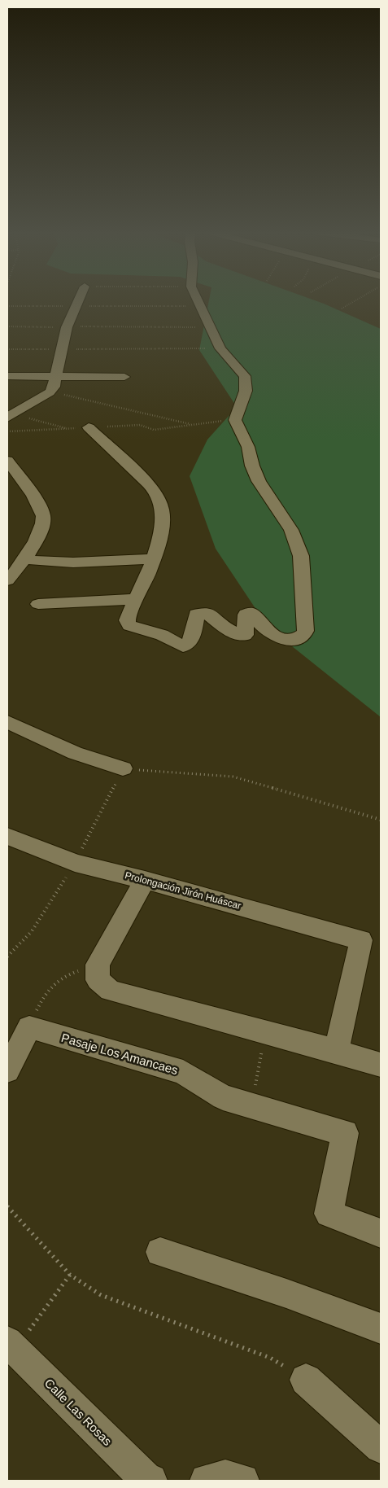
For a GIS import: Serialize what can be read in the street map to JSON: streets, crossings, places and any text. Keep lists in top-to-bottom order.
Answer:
{
  "streets": {
    "street": ["Prolongación Jirón Huáscar", "Pasaje Los Amancaes", "Calle Las Rosas"]
  }
}
